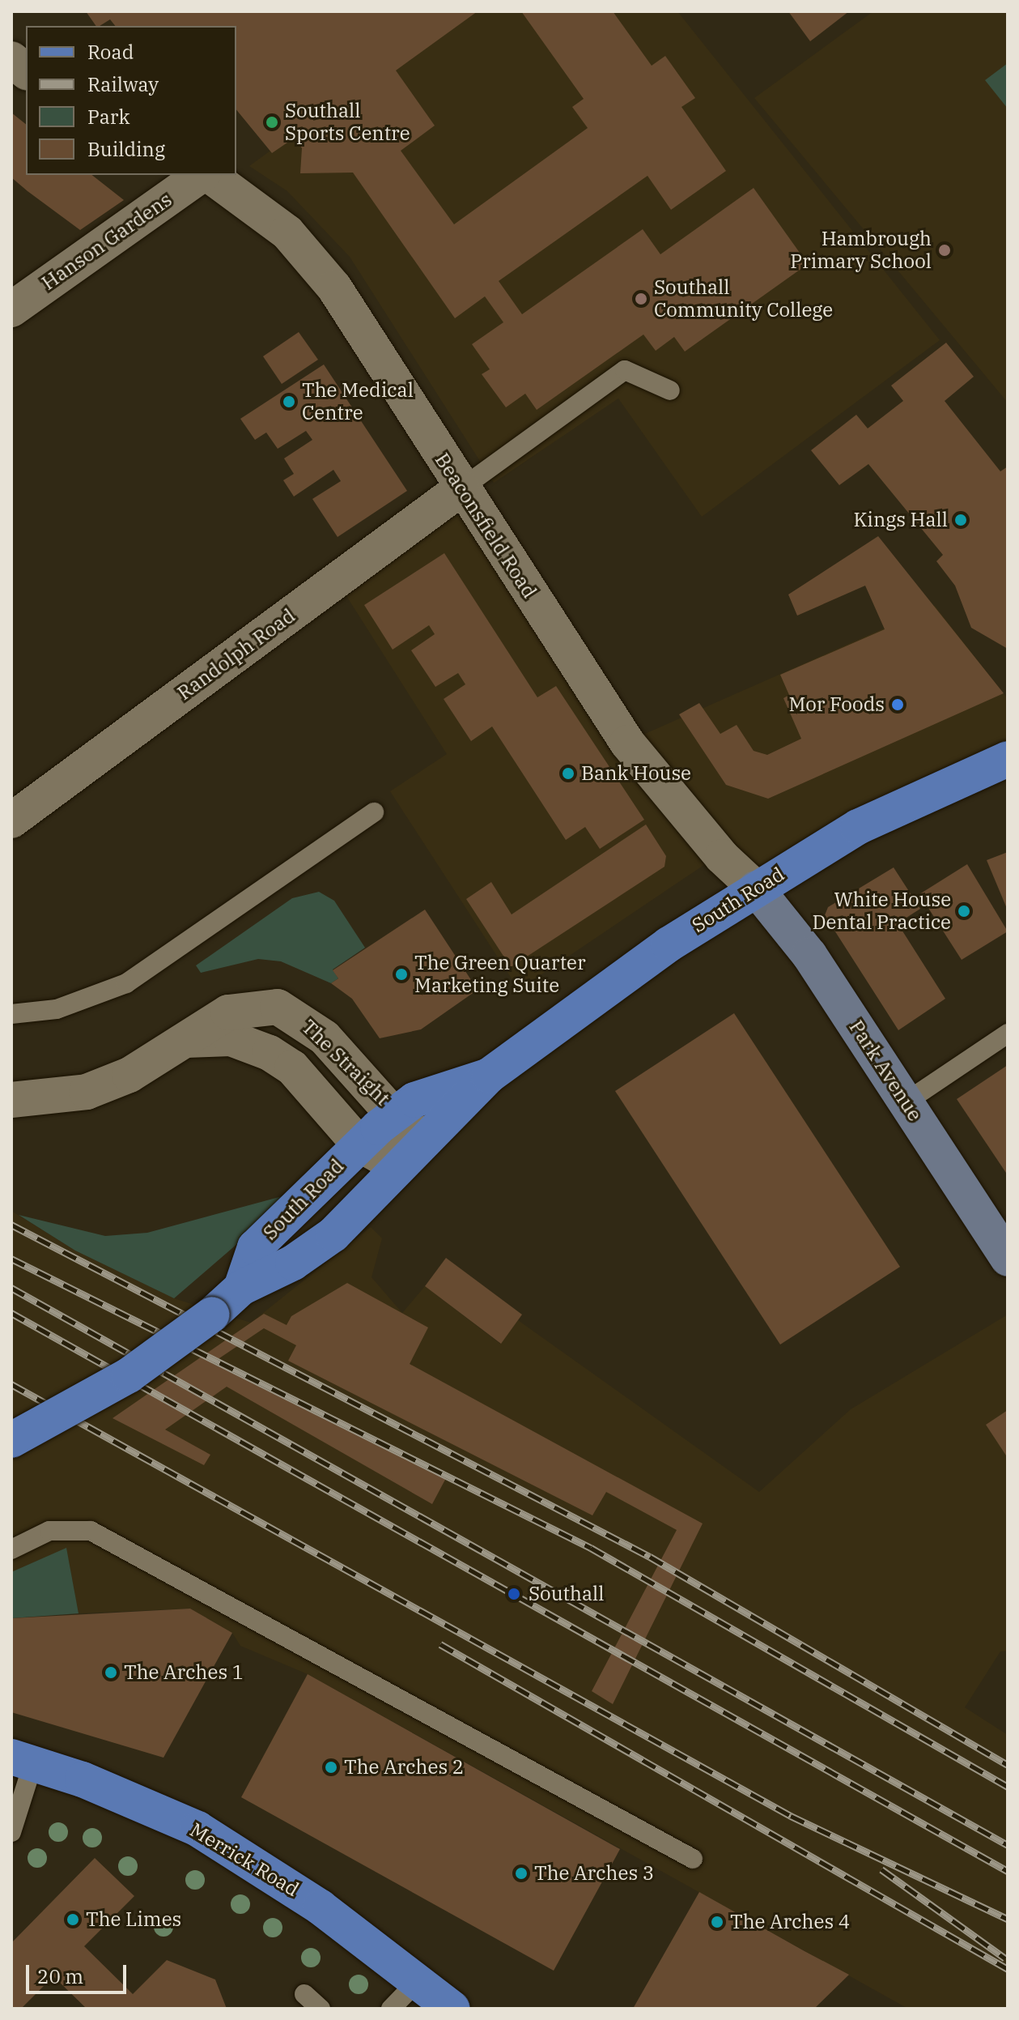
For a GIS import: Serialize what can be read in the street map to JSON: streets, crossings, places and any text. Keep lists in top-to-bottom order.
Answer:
{
  "streets": {
    "main road": ["South Road", "Merrick Road"],
    "street": [
      "Hanson Gardens",
      "Beaconsfield Road",
      "Randolph Road",
      "The Straight",
      "Park Avenue"
    ]
  },
  "crossings": [
    ["Beaconsfield Road", "Randolph Road"],
    ["Beaconsfield Road", "South Road"],
    ["Beaconsfield Road", "Park Avenue"],
    ["South Road", "The Straight"],
    ["South Road", "Park Avenue"]
  ],
  "places": [
    "Southall Sports Centre",
    "Hambrough Primary School",
    "Southall Community College",
    "The Medical Centre",
    "Kings Hall",
    "Mor Foods",
    "Bank House",
    "White House Dental Practice",
    "The Green Quarter Marketing Suite",
    "Southall",
    "The Arches 1",
    "The Arches 2",
    "The Arches 3",
    "The Limes",
    "The Arches 4"
  ],
  "legend": [
    "Road",
    "Railway",
    "Park",
    "Building"
  ],
  "scale_bar": "20 m"
}
